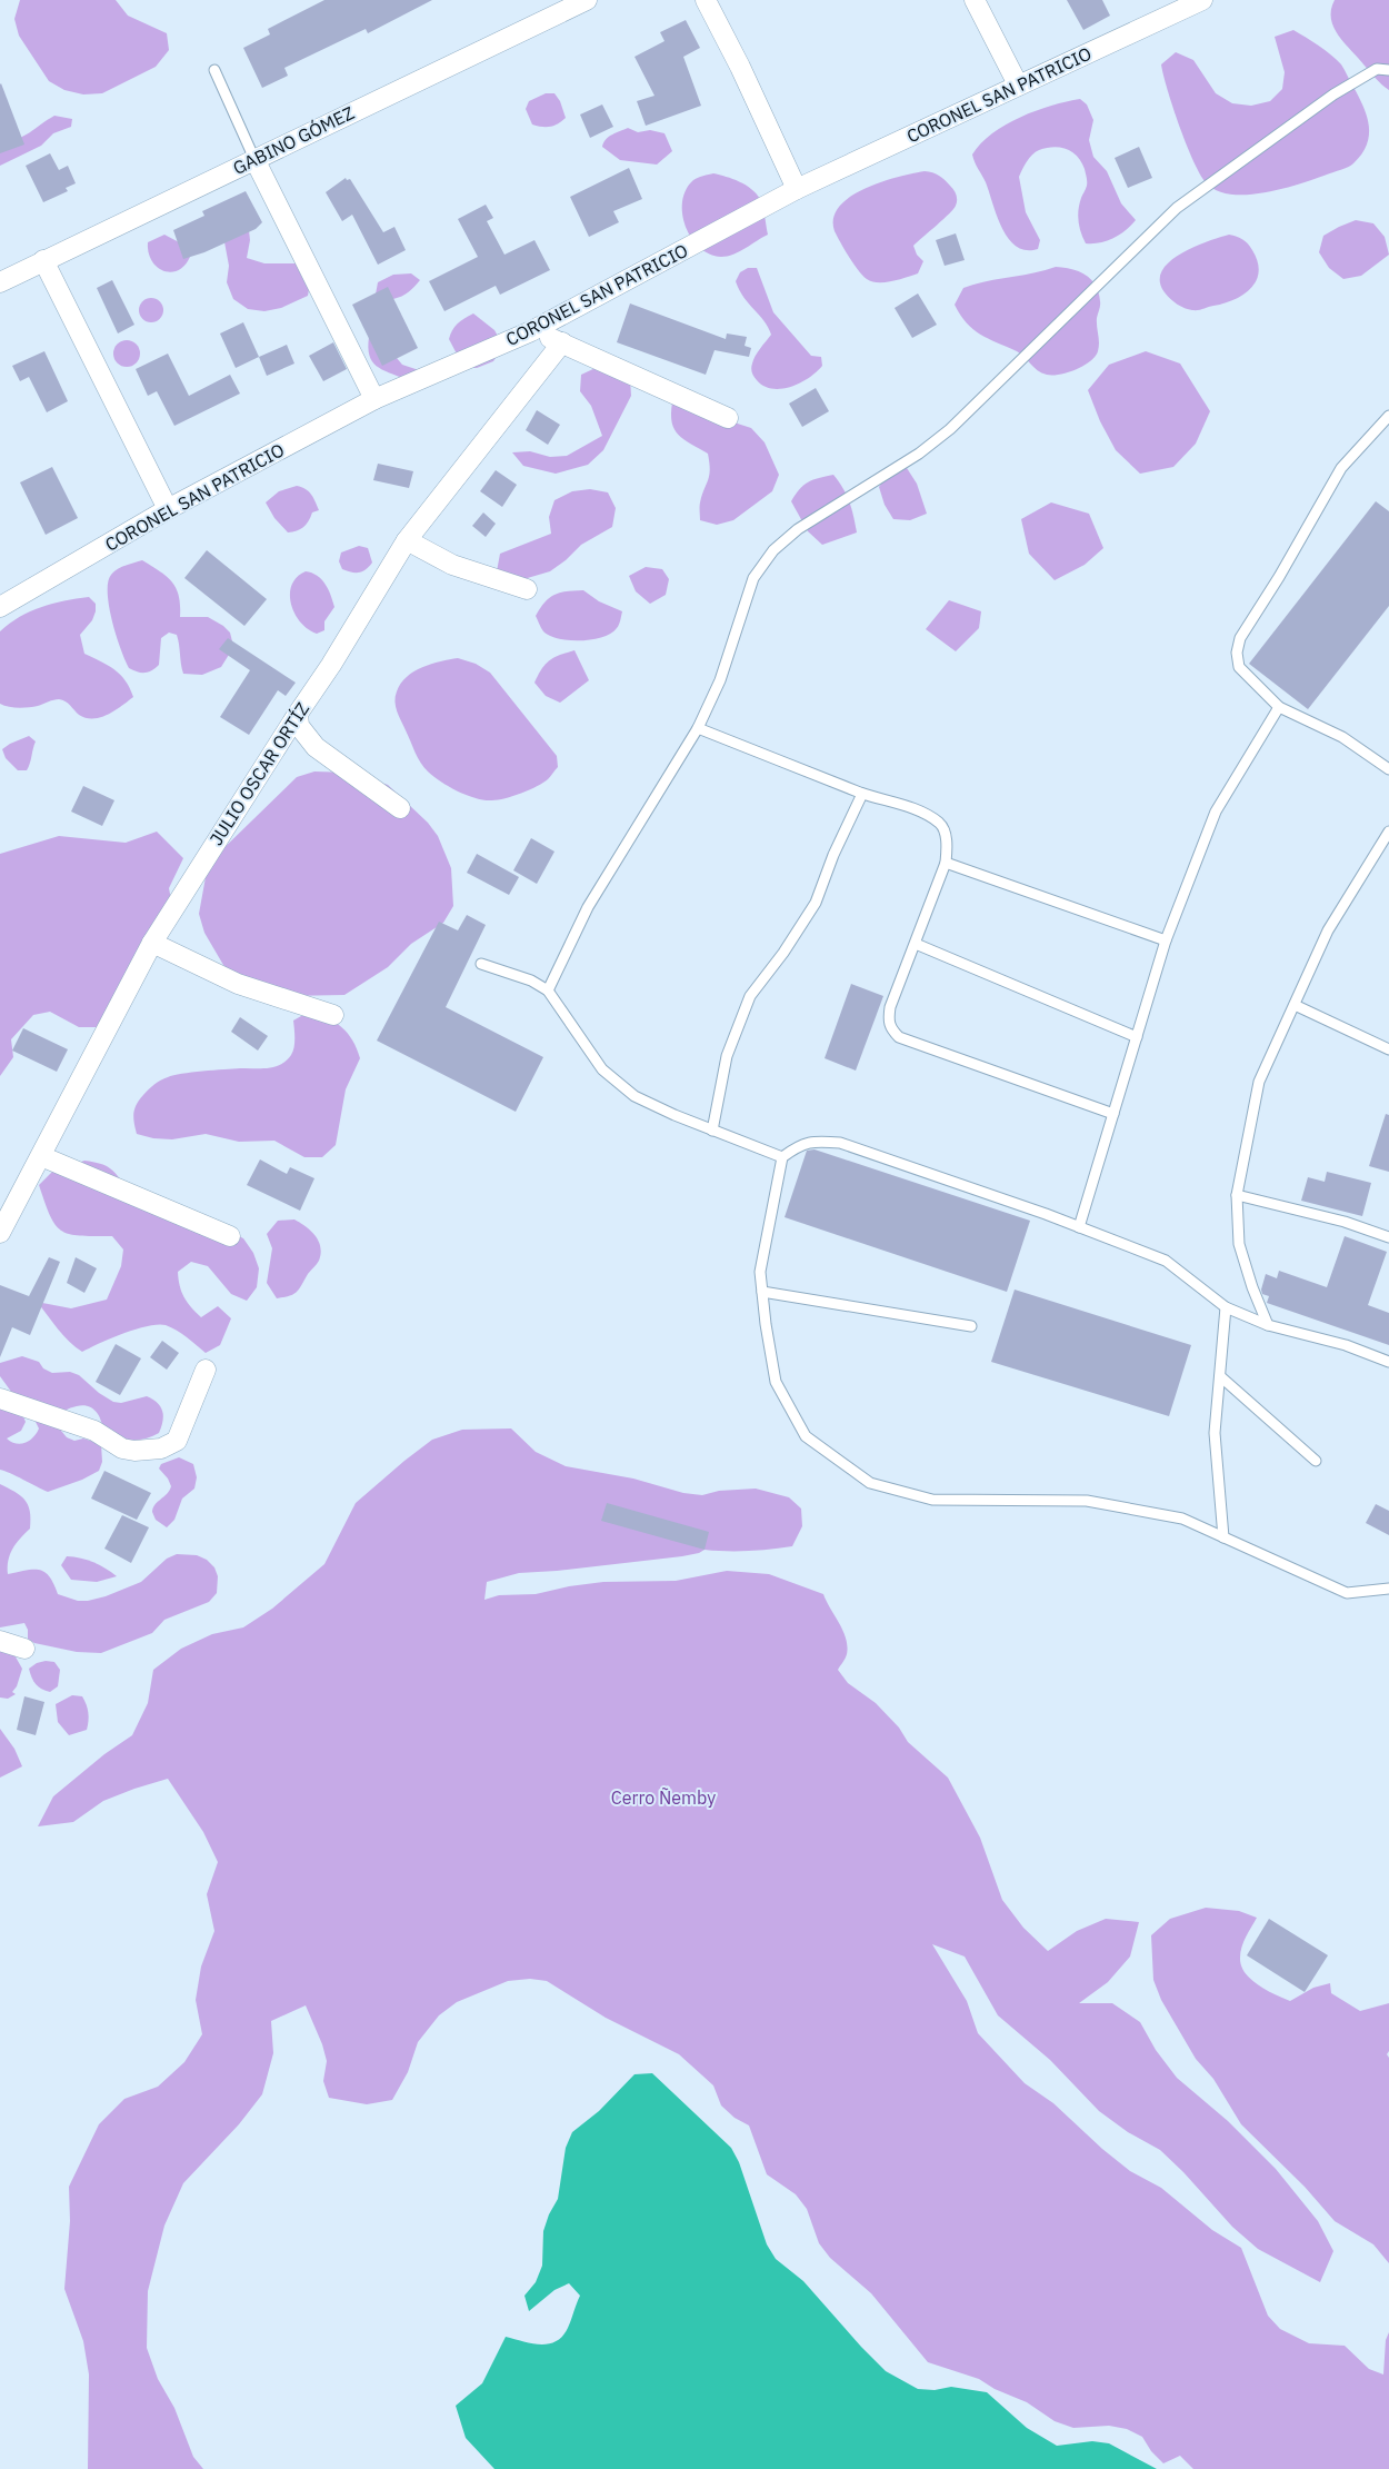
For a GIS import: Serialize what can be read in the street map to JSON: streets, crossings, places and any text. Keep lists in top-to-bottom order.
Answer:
{
  "streets": {
    "street": ["CORONEL SAN PATRICIO", "GABINO GÓMEZ", "JULIO OSCAR ORTÍZ"]
  },
  "parks": ["Cerro Ñemby"]
}
